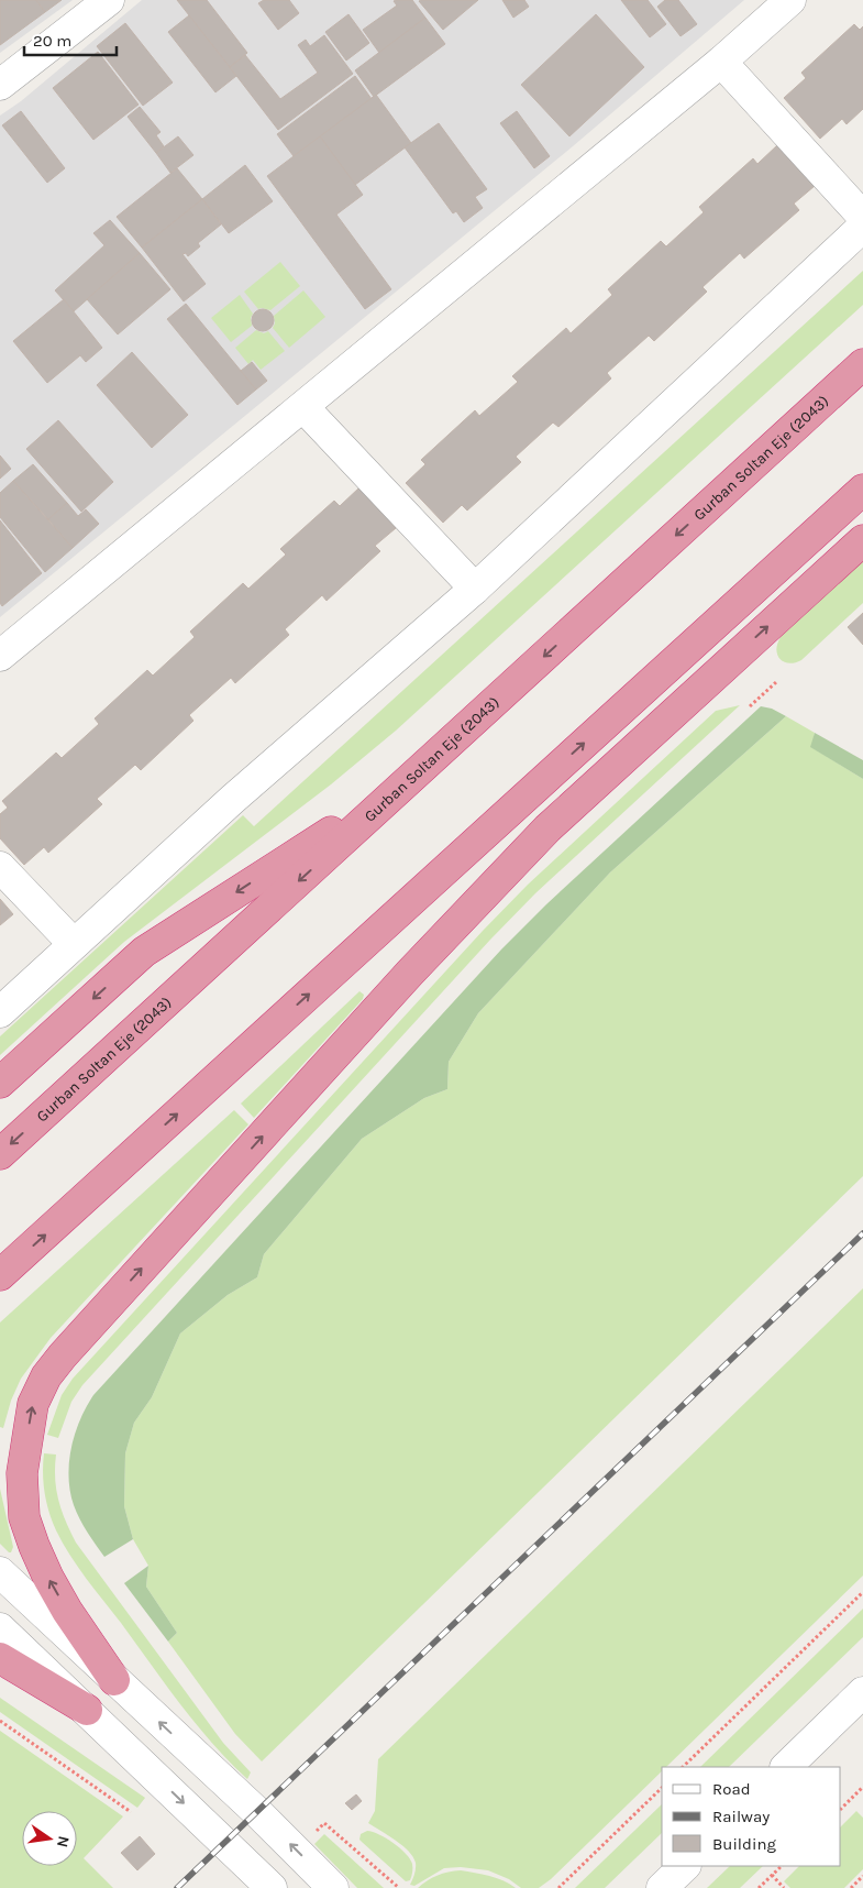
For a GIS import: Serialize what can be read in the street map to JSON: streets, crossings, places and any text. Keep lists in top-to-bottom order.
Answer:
{
  "streets": {
    "highway": ["Gurban Soltan Eje (2043)"]
  },
  "legend": ["Road", "Railway", "Building"],
  "scale_bar": "20 m",
  "north": "right"
}
